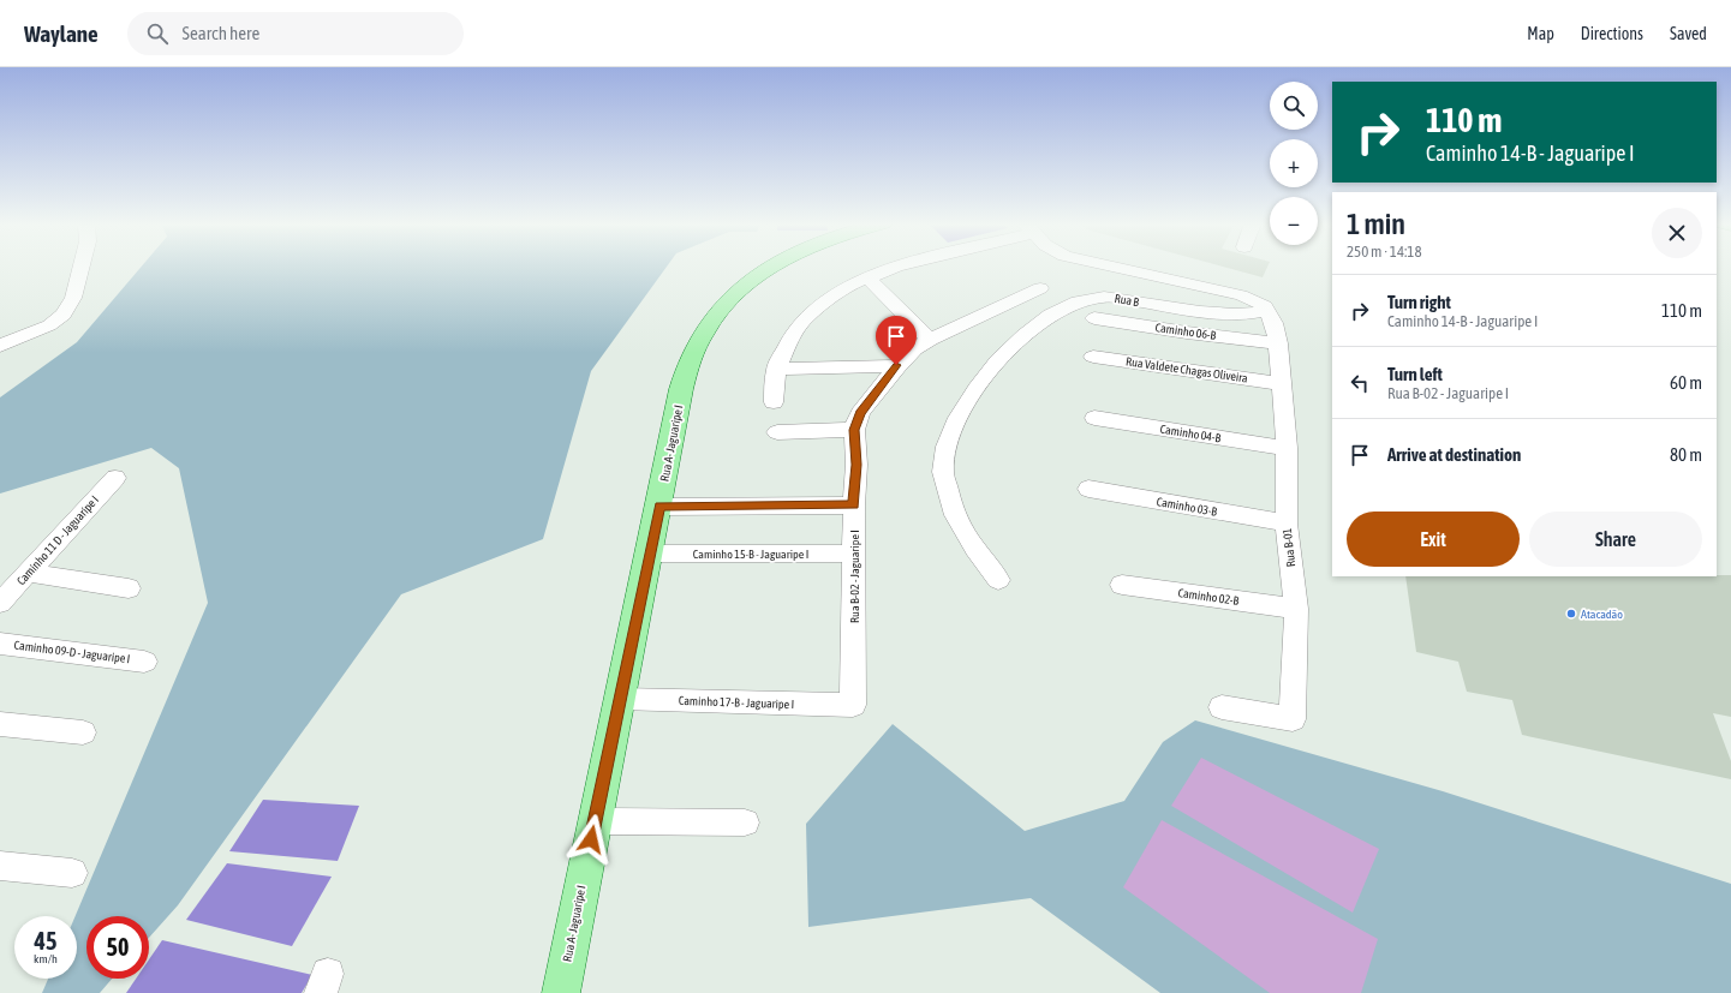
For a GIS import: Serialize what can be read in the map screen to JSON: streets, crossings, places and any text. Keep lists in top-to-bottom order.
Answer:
{
  "streets": {
    "main road": ["Rua A- Jaguaripe I"],
    "street": [
      "Rua B",
      "Caminho 06-B",
      "Rua Valdete Chagas Oliveira",
      "Caminho 04-B",
      "Caminho 03-B",
      "Caminho 11 D - Jaguaripe I",
      "Rua B-01",
      "Caminho 15-B - Jaguaripe I",
      "Rua B-02 - Jaguaripe I",
      "Caminho 02-B",
      "Caminho 09-D - Jaguaripe I",
      "Caminho 17-B - Jaguaripe I"
    ]
  },
  "crossings": [
    ["Rua B", "Rua B-01"],
    ["Caminho 06-B", "Rua B-01"],
    ["Rua Valdete Chagas Oliveira", "Rua B-01"],
    ["Caminho 04-B", "Rua B-01"],
    ["Rua A- Jaguaripe I", "Caminho 15-B - Jaguaripe I"],
    ["Rua A- Jaguaripe I", "Caminho 17-B - Jaguaripe I"],
    ["Caminho 03-B", "Rua B-01"],
    ["Rua B-01", "Caminho 02-B"],
    ["Caminho 15-B - Jaguaripe I", "Rua B-02 - Jaguaripe I"],
    ["Rua B-02 - Jaguaripe I", "Caminho 17-B - Jaguaripe I"]
  ],
  "places": ["Atacadão"],
  "page": {
    "header": "Waylane",
    "search": "Search here",
    "nav": ["Map", "Directions", "Saved"],
    "map_buttons": ["+", "−"],
    "turn": ["110 m", "Caminho 14-B - Jaguaripe I"],
    "heading": ["1 min", "250 m · 14:18"],
    "list": [
      {
        "name": "Turn right",
        "note": "Caminho 14-B - Jaguaripe I",
        "value": "110 m"
      },
      {
        "name": "Turn left",
        "note": "Rua B-02 - Jaguaripe I",
        "value": "60 m"
      },
      {
        "name": "Arrive at destination",
        "value": "80 m"
      }
    ],
    "buttons": ["Exit", "Share"],
    "speed": "45 km/h",
    "limit": "50"
  }
}
